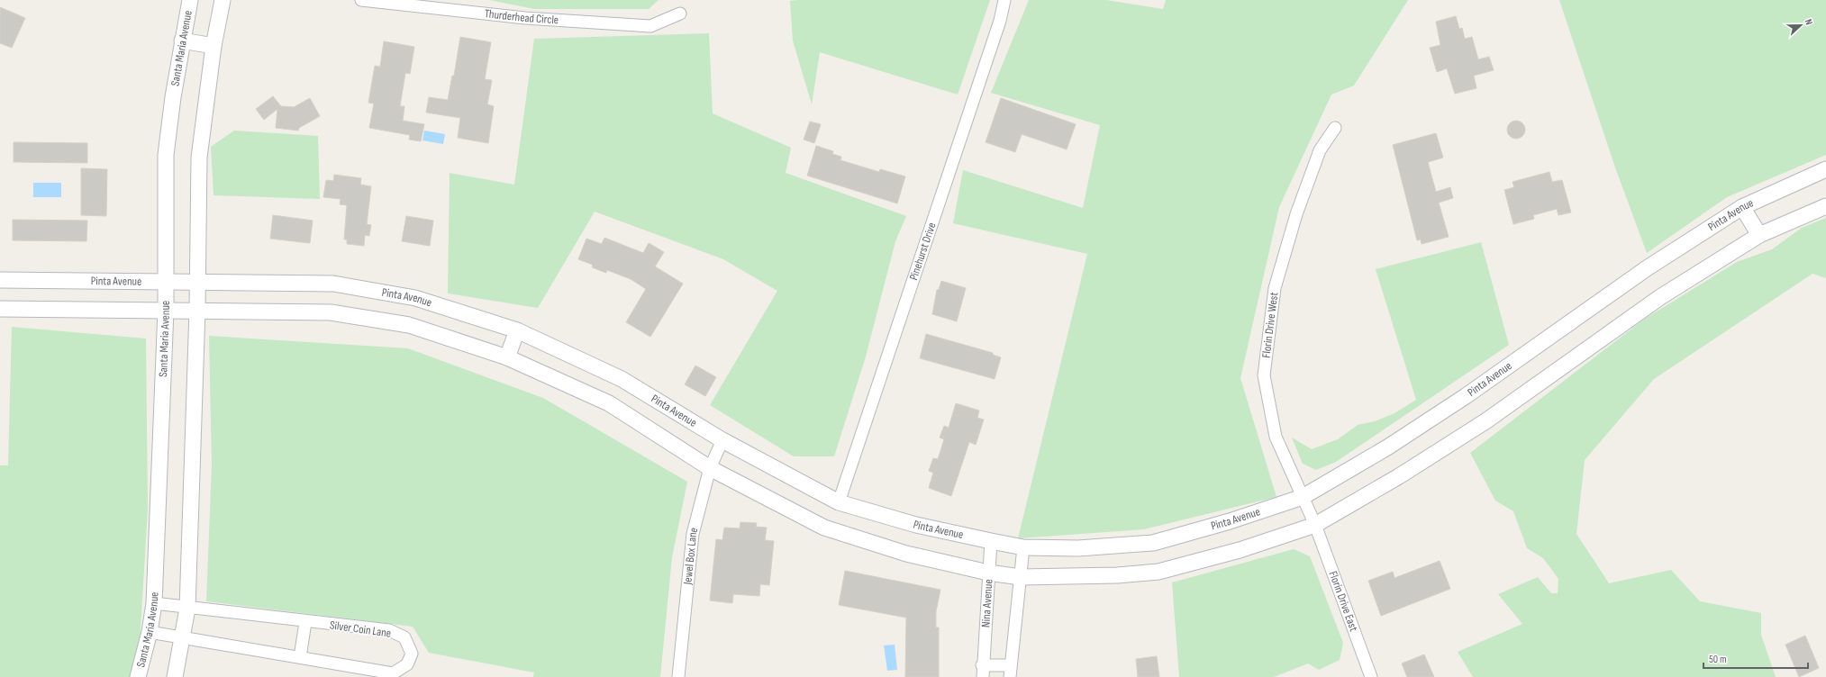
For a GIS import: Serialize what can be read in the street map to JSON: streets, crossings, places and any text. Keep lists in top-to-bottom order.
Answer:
{
  "streets": {
    "street": [
      "Thurderhead Circle",
      "Santa Maria Avenue",
      "Pinta Avenue",
      "Pinehurst Drive",
      "Florin Drive West",
      "Jewel Box Lane",
      "Florin Drive East",
      "Nina Avenue",
      "Silver Coin Lane"
    ]
  },
  "crossings": [
    ["Santa Maria Avenue", "Pinta Avenue"],
    ["Santa Maria Avenue", "Silver Coin Lane"],
    ["Pinta Avenue", "Pinehurst Drive"],
    ["Pinta Avenue", "Florin Drive West"],
    ["Pinta Avenue", "Jewel Box Lane"],
    ["Pinta Avenue", "Nina Avenue"],
    ["Florin Drive West", "Florin Drive East"]
  ],
  "scale_bar": "50 m",
  "north": "right"
}
